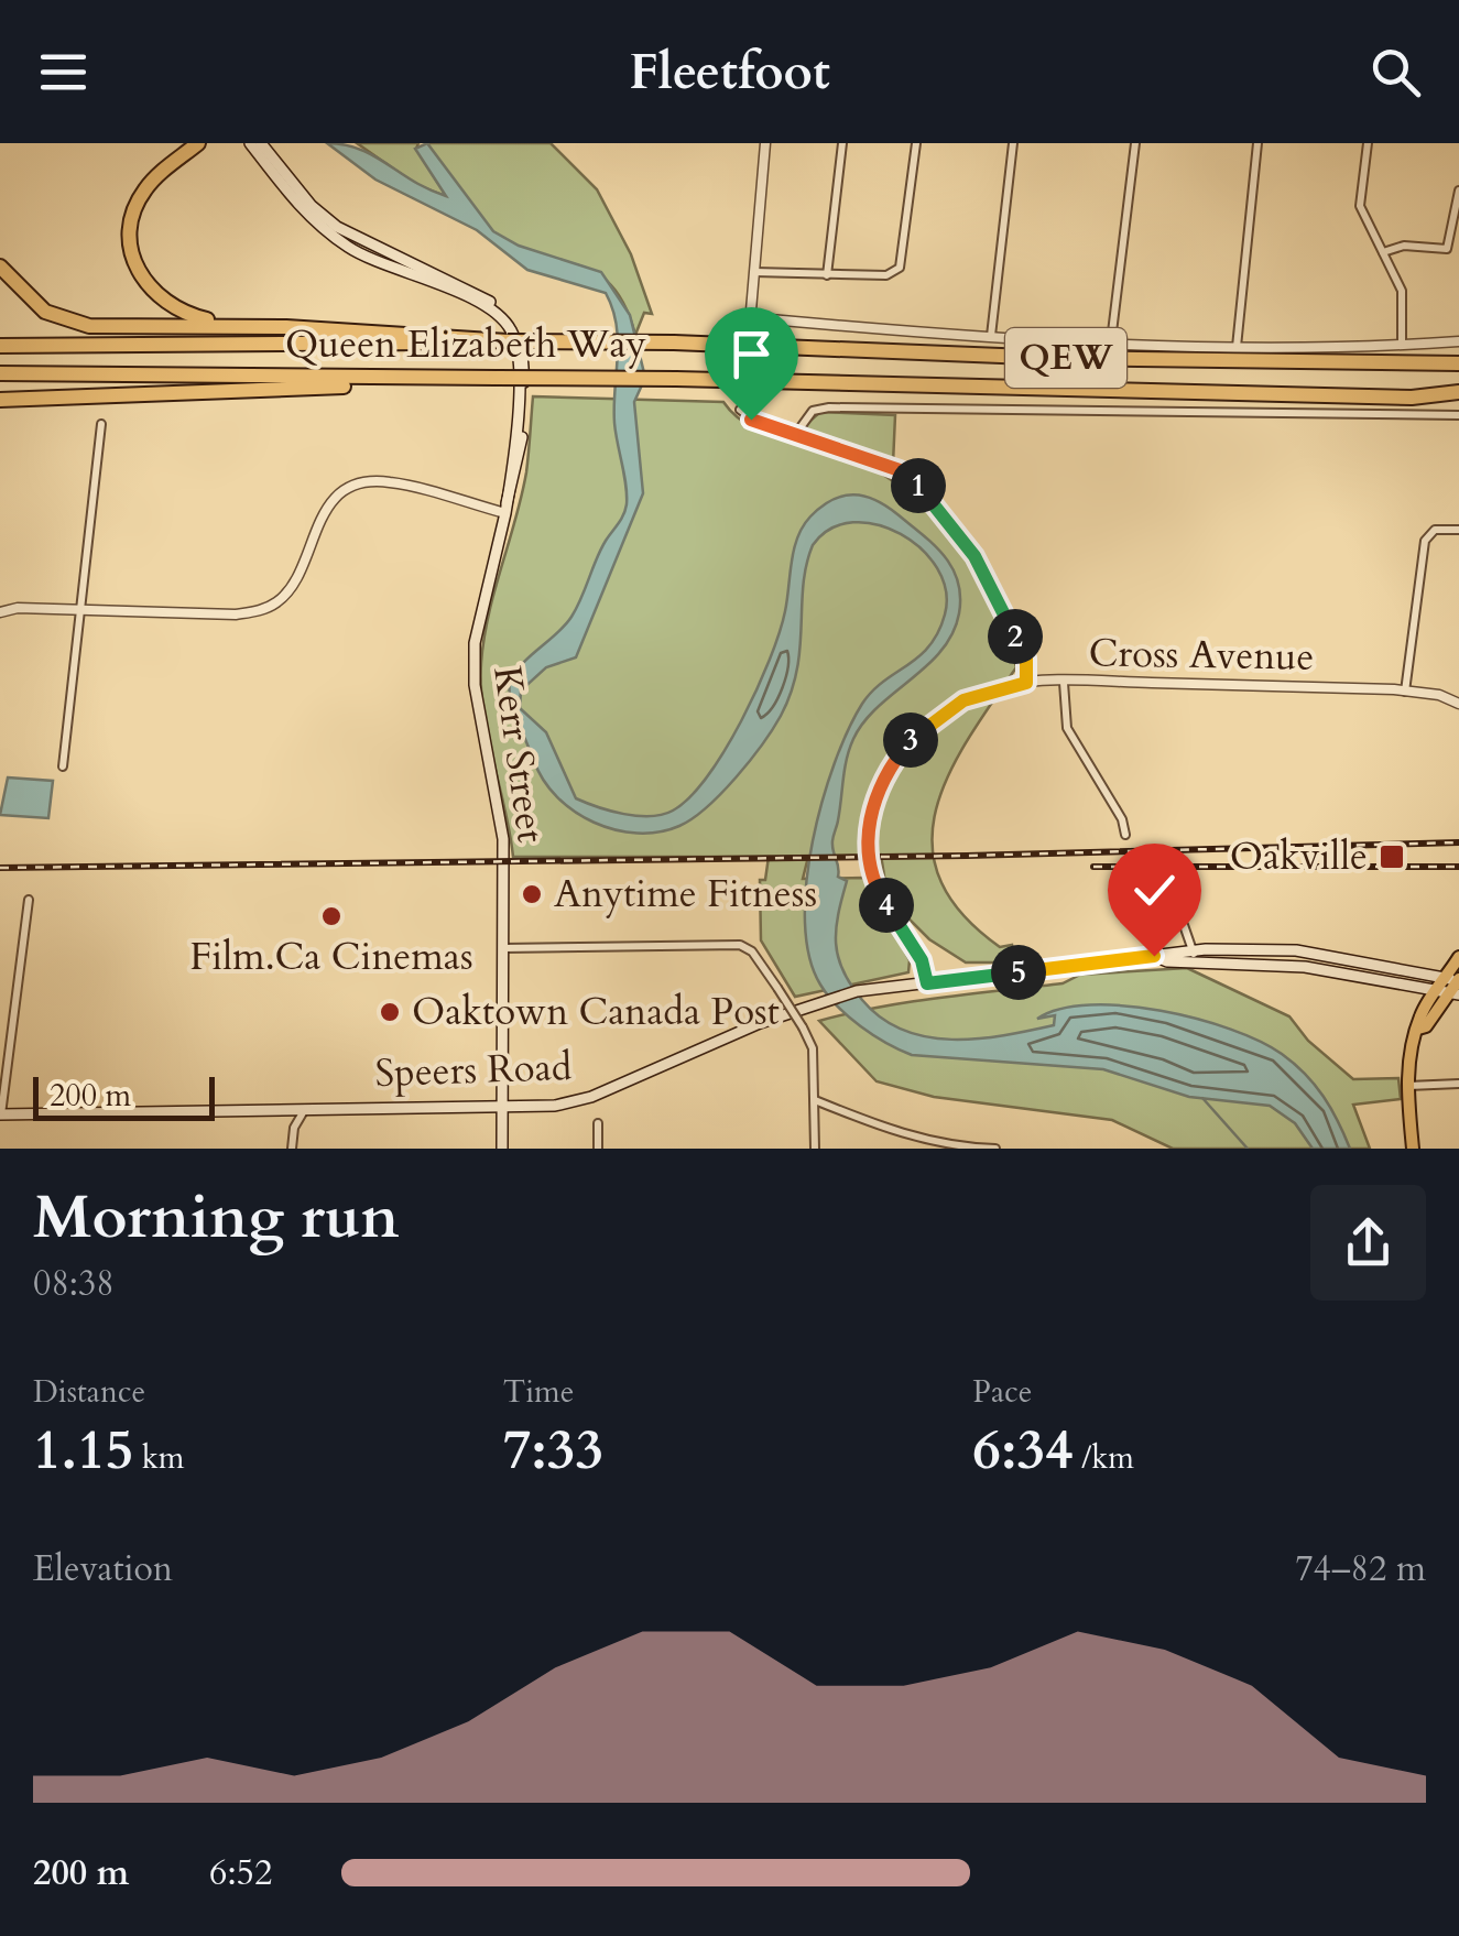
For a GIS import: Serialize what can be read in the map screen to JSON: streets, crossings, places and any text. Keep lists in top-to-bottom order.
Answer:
{
  "streets": {
    "highway": ["Queen Elizabeth Way", "QEW"],
    "main road": ["Kerr Street", "Speers Road"],
    "street": ["Cross Avenue"]
  },
  "crossings": [
    ["Cross Avenue", "Speers Road"],
    ["Kerr Street", "Speers Road"]
  ],
  "places": {
    "transit": ["Oakville"],
    "other": ["Anytime Fitness", "Film.Ca Cinemas", "Oaktown Canada Post"]
  },
  "scale_bar": "200 m",
  "page": {
    "header": "Fleetfoot",
    "pins": [
      "1",
      "2",
      "3",
      "4",
      "5"
    ],
    "scale": "200 m",
    "heading": ["Morning run", "08:38"],
    "stats": [
      ["Distance", "1.15 km"],
      ["Time", "7:33"],
      ["Pace", "6:34 /km"]
    ],
    "chart": ["Elevation", "74–82 m"],
    "list": [
      {
        "name": "200 m",
        "note": "6:52"
      }
    ]
  }
}
